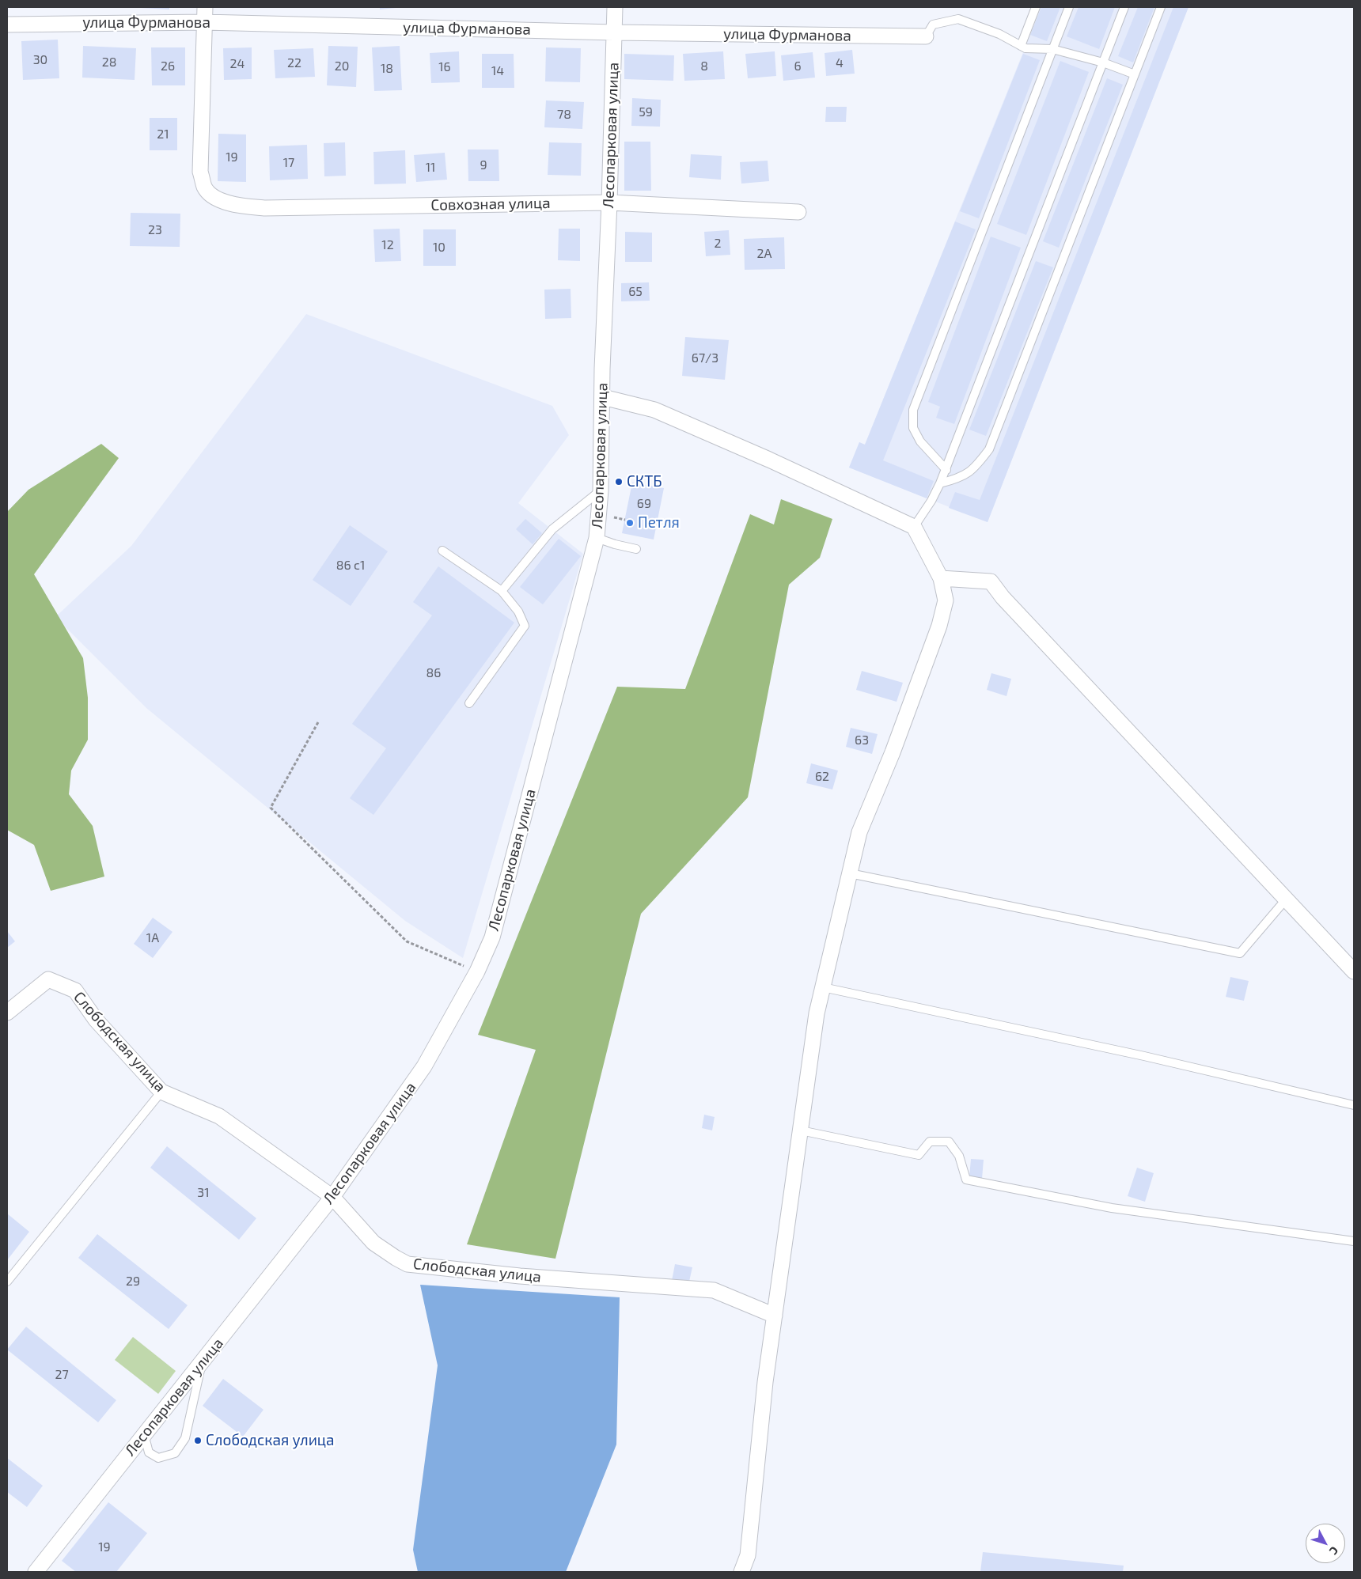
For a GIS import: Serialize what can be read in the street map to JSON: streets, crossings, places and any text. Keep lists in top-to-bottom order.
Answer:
{
  "streets": {
    "street": [
      "улица Фурманова",
      "Лесопарковая улица",
      "Совхозная улица",
      "Слободская улица"
    ]
  },
  "crossings": [
    ["улица Фурманова", "Лесопарковая улица"],
    ["улица Фурманова", "Совхозная улица"],
    ["Лесопарковая улица", "Совхозная улица"],
    ["Лесопарковая улица", "Слободская улица"]
  ],
  "places": ["СКТБ", "Петля", "Слободская улица"],
  "house_numbers": [
    "30",
    "28",
    "22",
    "4",
    "24",
    "26",
    "20",
    "8",
    "6",
    "16",
    "18",
    "14",
    "59",
    "78",
    "21",
    "19",
    "17",
    "9",
    "11",
    "23",
    "2",
    "12",
    "10",
    "2А",
    "65",
    "67/3",
    "69",
    "86 с1",
    "86",
    "63",
    "62",
    "1А",
    "31",
    "29",
    "27",
    "19"
  ],
  "north": "bottom right"
}
